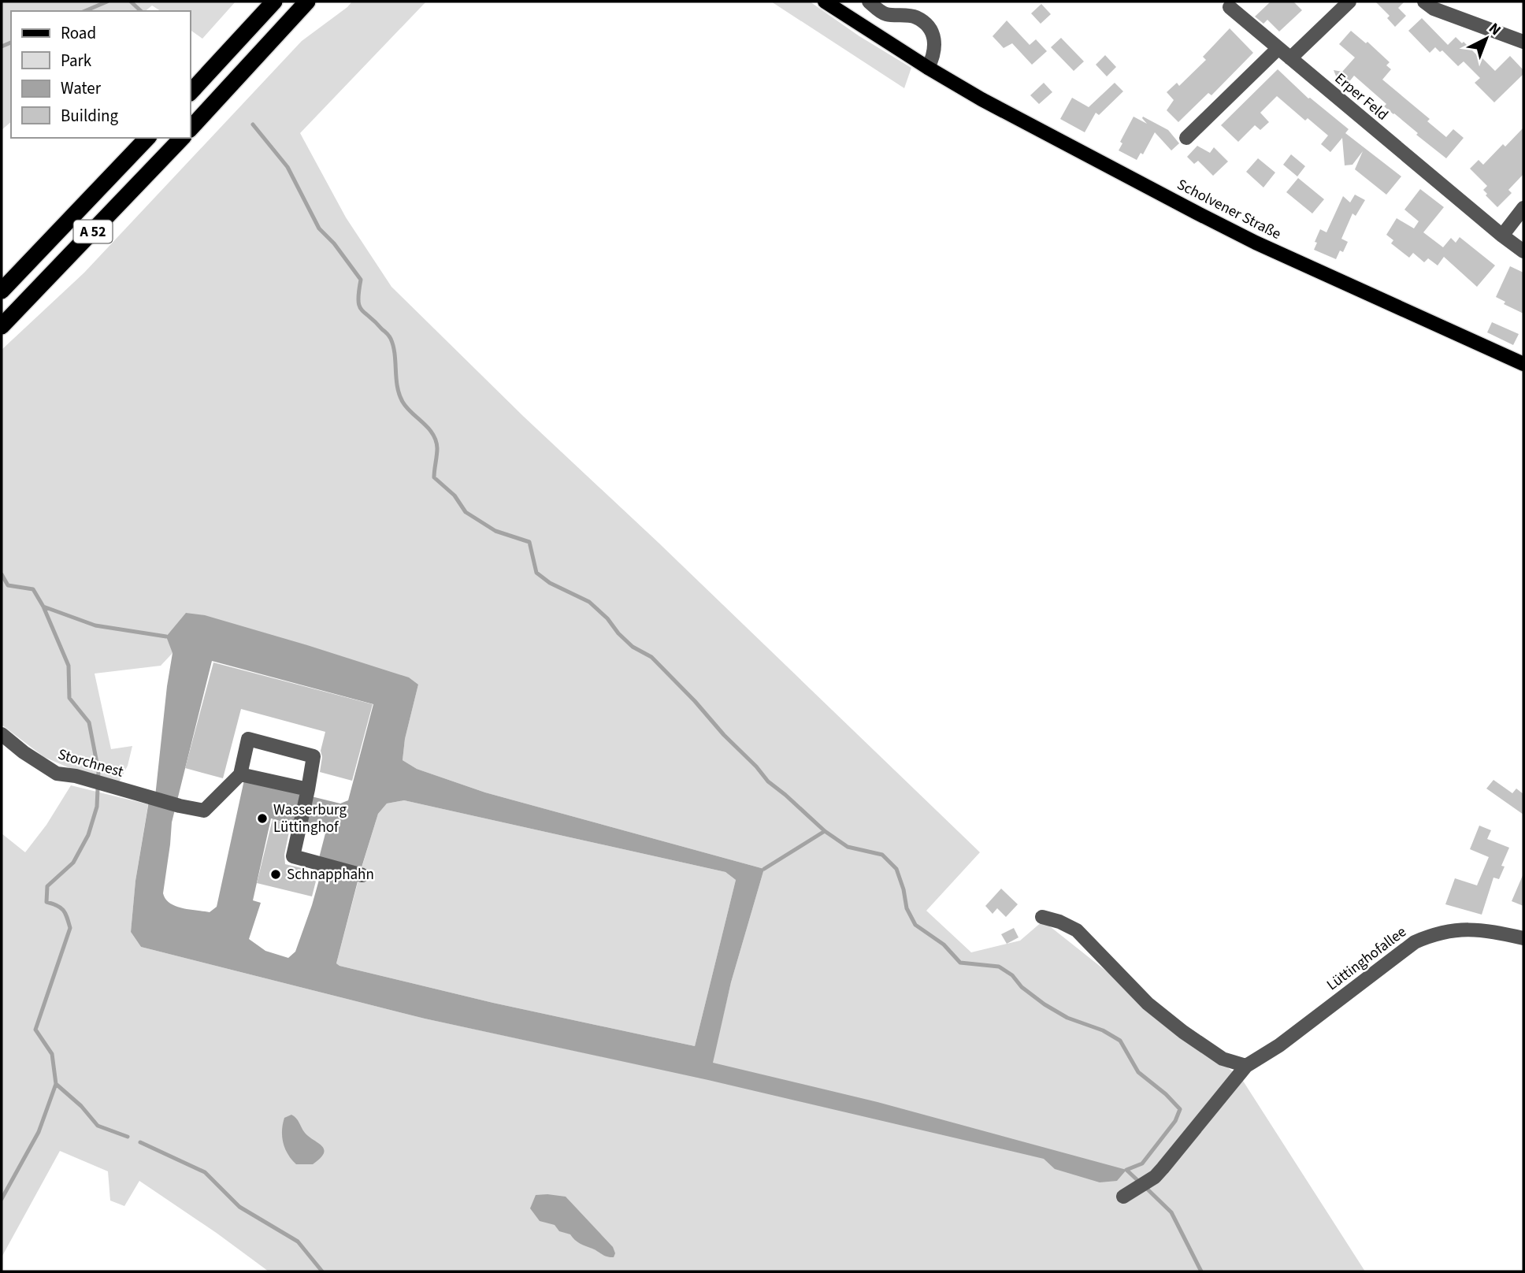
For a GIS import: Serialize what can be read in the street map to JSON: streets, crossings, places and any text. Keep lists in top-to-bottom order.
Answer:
{
  "streets": {
    "highway": ["A 52"],
    "main road": ["Scholvener Straße"],
    "street": ["Erper Feld", "Storchnest", "Lüttinghofallee"]
  },
  "places": ["Wasserburg Lüttinghof", "Schnapphahn"],
  "legend": [
    "Road",
    "Park",
    "Water",
    "Building"
  ],
  "north": "top right"
}
